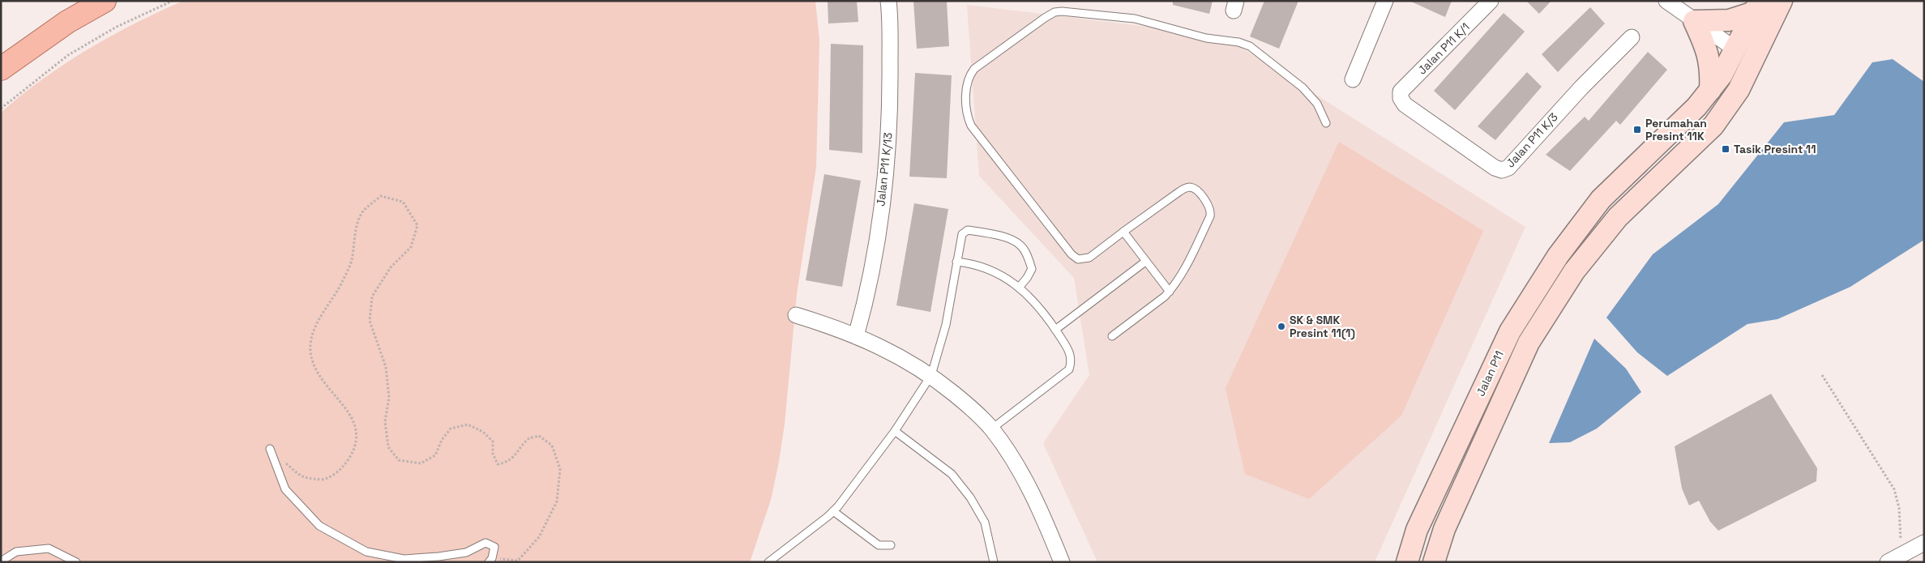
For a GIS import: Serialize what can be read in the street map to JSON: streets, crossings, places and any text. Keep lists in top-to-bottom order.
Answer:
{
  "streets": {
    "main road": ["Jalan P11"],
    "street": ["Jalan P11 K/1", "Jalan P11 K/3", "Jalan P11 K/13"]
  },
  "crossings": [
    ["Jalan P11 K/1", "Jalan P11 K/3"]
  ],
  "places": {
    "transit": ["Perumahan Presint 11K", "Tasik Presint 11"],
    "other": ["SK & SMK Presint 11(1)"]
  }
}
